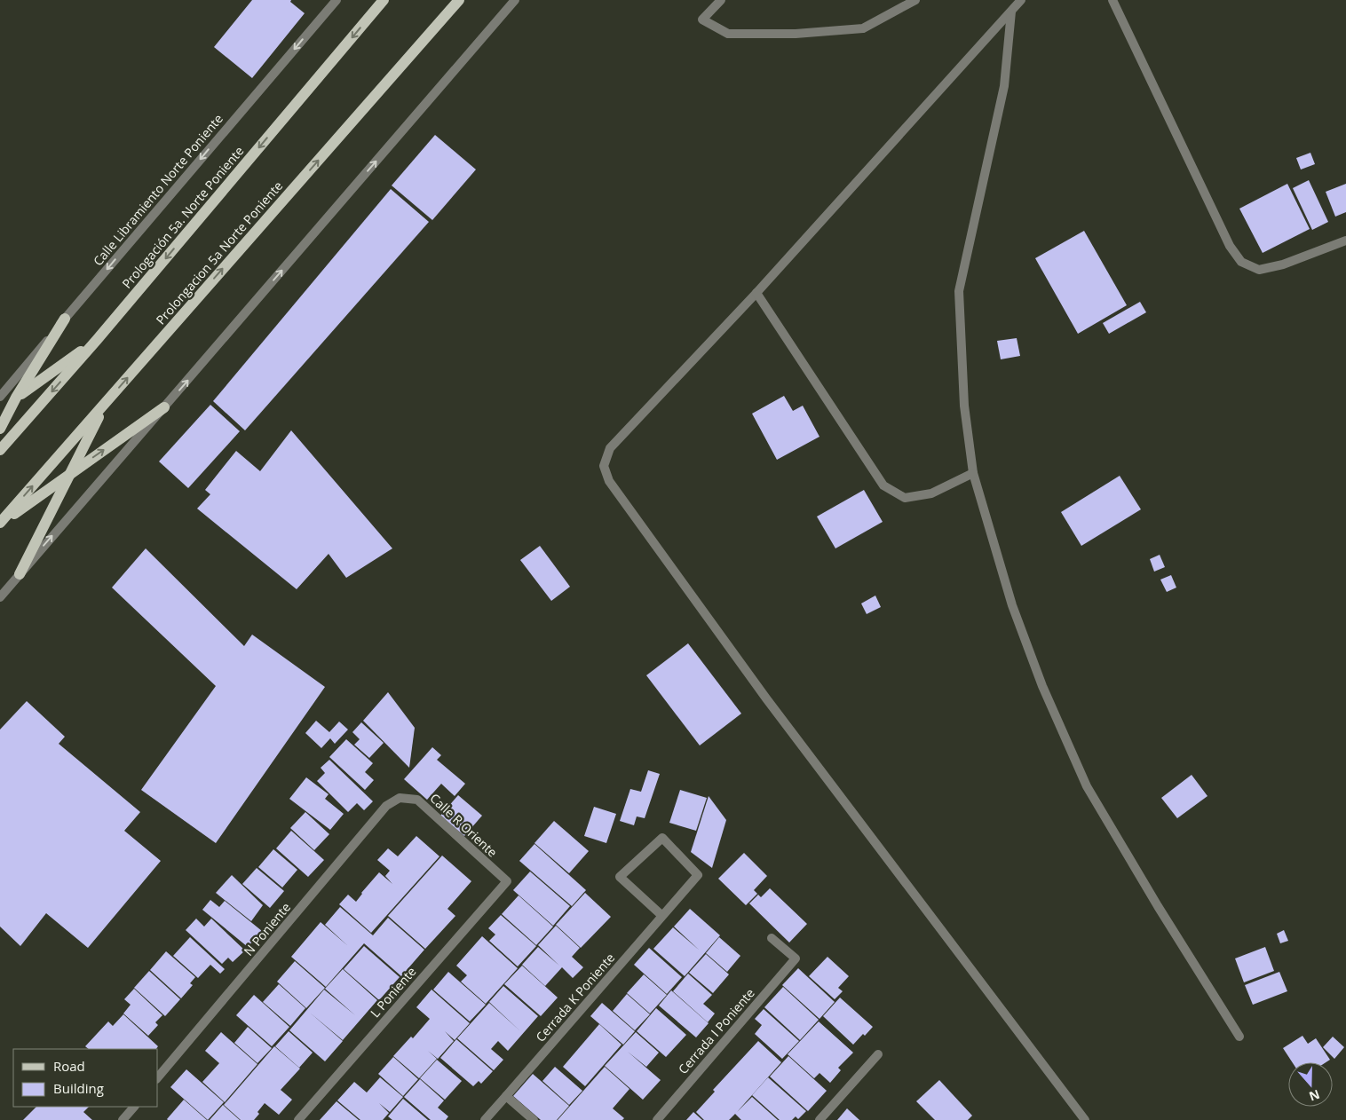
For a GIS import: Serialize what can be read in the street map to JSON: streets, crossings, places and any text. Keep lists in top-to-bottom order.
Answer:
{
  "streets": {
    "main road": ["Prologación 5a. Norte Poniente", "Prolongacion 5a Norte Poniente"],
    "street": [
      "Calle Libramiento Norte Poniente",
      "Calle R Oriente",
      "N Poniente",
      "L Poniente",
      "Cerrada K Poniente",
      "Cerrada I Poniente"
    ]
  },
  "crossings": [
    ["Calle R Oriente", "N Poniente"],
    ["Calle R Oriente", "L Poniente"]
  ],
  "one_way": ["Calle Libramiento Norte Poniente"],
  "legend": ["Road", "Building"],
  "north": "bottom"
}
